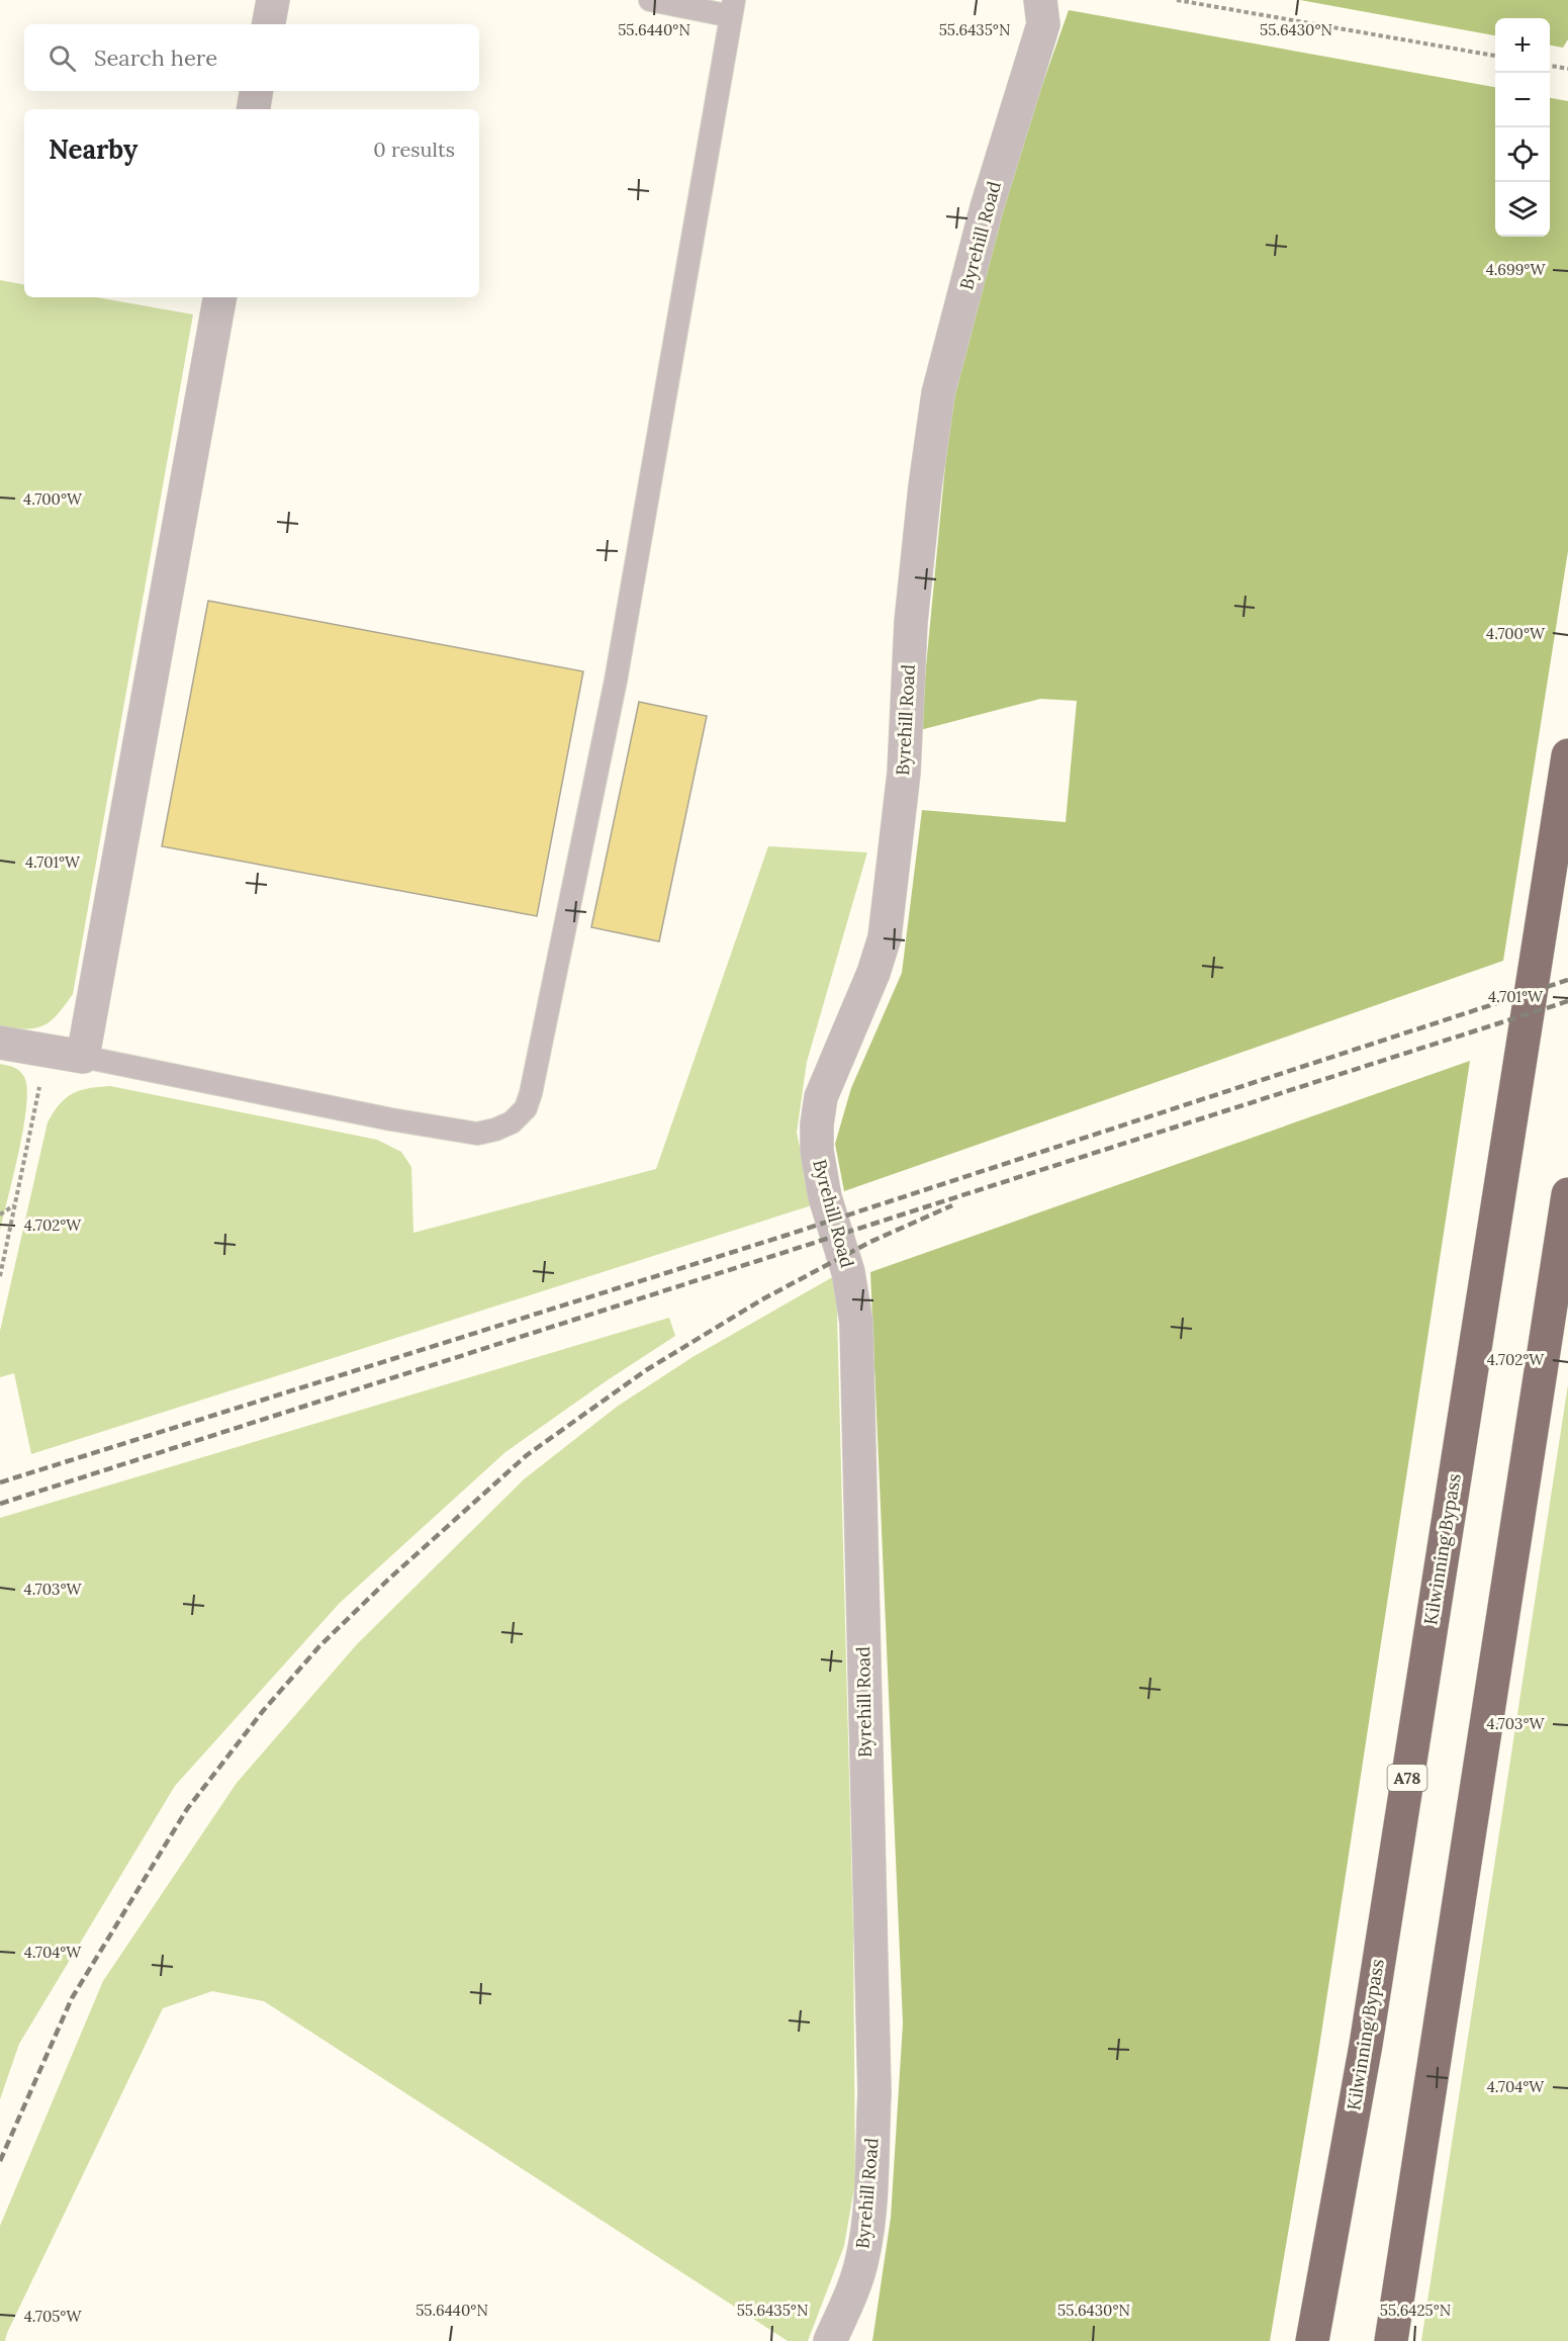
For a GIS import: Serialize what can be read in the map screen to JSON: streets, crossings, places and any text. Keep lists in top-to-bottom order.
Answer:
{
  "streets": {
    "highway": ["Kilwinning Bypass", "A78"],
    "street": ["Byrehill Road"]
  },
  "page": {
    "map_buttons": ["+", "−"],
    "search": "Search here",
    "heading": ["Nearby", "0 results"]
  },
  "coordinates": [
    "55.6440°N",
    "55.6435°N",
    "55.6430°N",
    "4.699°W",
    "4.700°W",
    "4.701°W",
    "4.702°W",
    "4.703°W",
    "4.704°W",
    "55.6425°N",
    "4.705°W"
  ]
}
